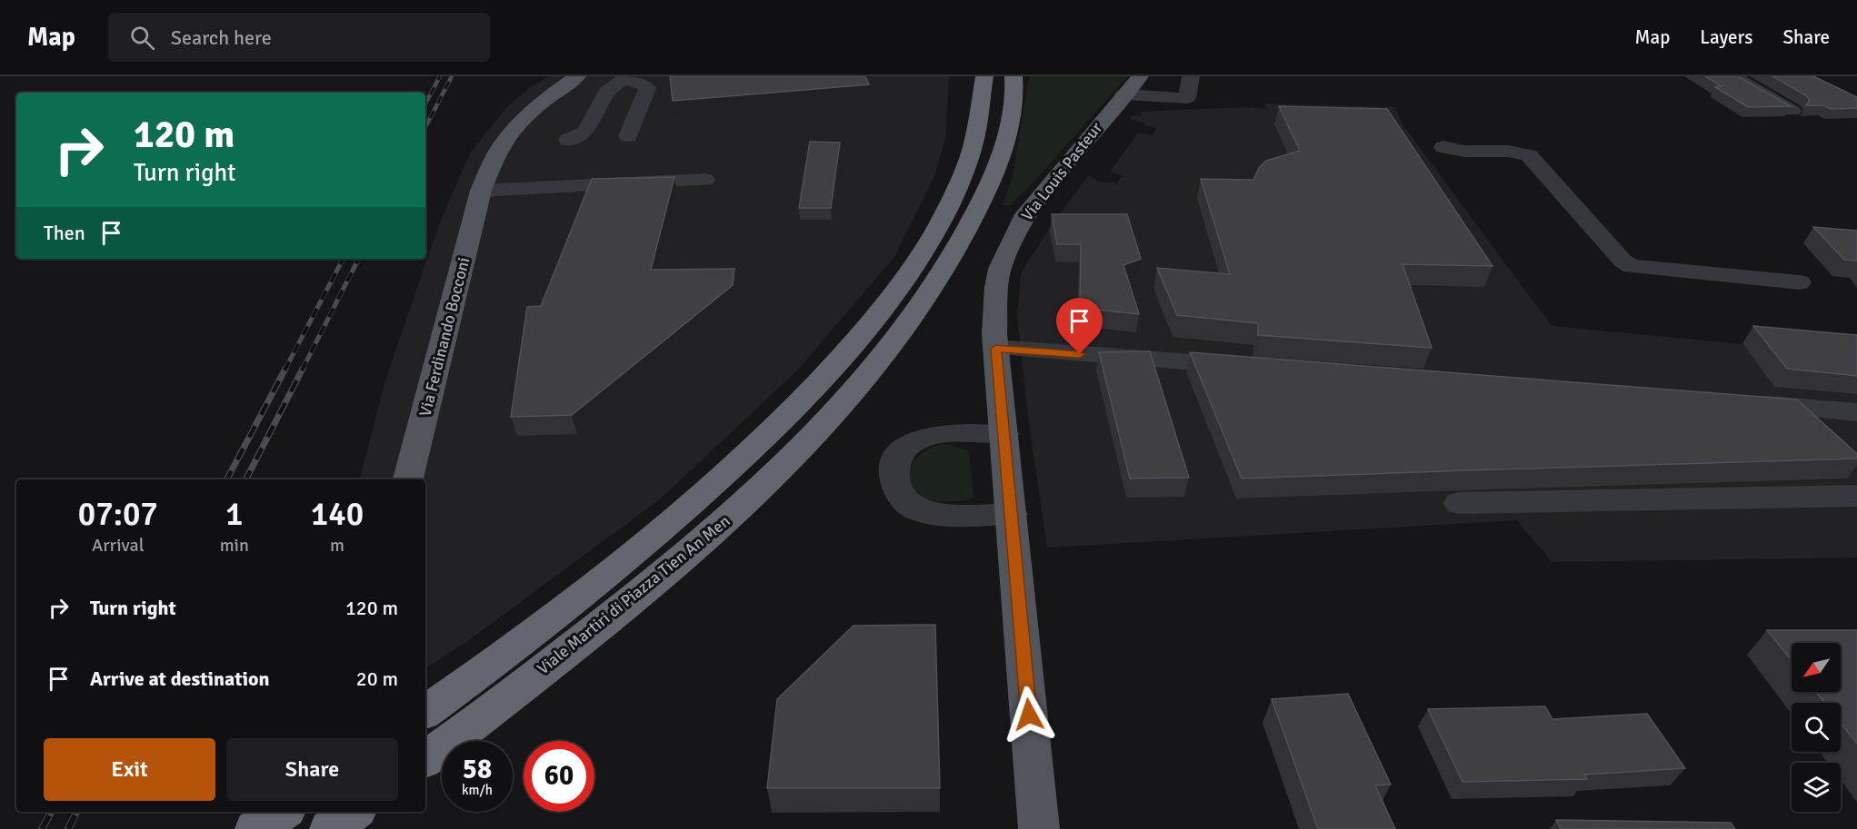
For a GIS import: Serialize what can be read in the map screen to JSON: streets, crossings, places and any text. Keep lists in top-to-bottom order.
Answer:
{
  "streets": {
    "highway": ["Viale Martiri di Piazza Tien An Men"],
    "main road": ["Via Louis Pasteur", "Via Ferdinando Bocconi"]
  },
  "north": "bottom left",
  "page": {
    "header": "Map",
    "search": "Search here",
    "nav": ["Map", "Layers", "Share"],
    "turn": ["120 m", "Turn right"],
    "then": "Then",
    "eta": [
      "07:07",
      "Arrival",
      "1",
      "min",
      "140",
      "m"
    ],
    "list": [
      {
        "name": "Turn right",
        "value": "120 m"
      },
      {
        "name": "Arrive at destination",
        "value": "20 m"
      }
    ],
    "buttons": ["Exit", "Share"],
    "speed": "58 km/h",
    "limit": "60"
  }
}
